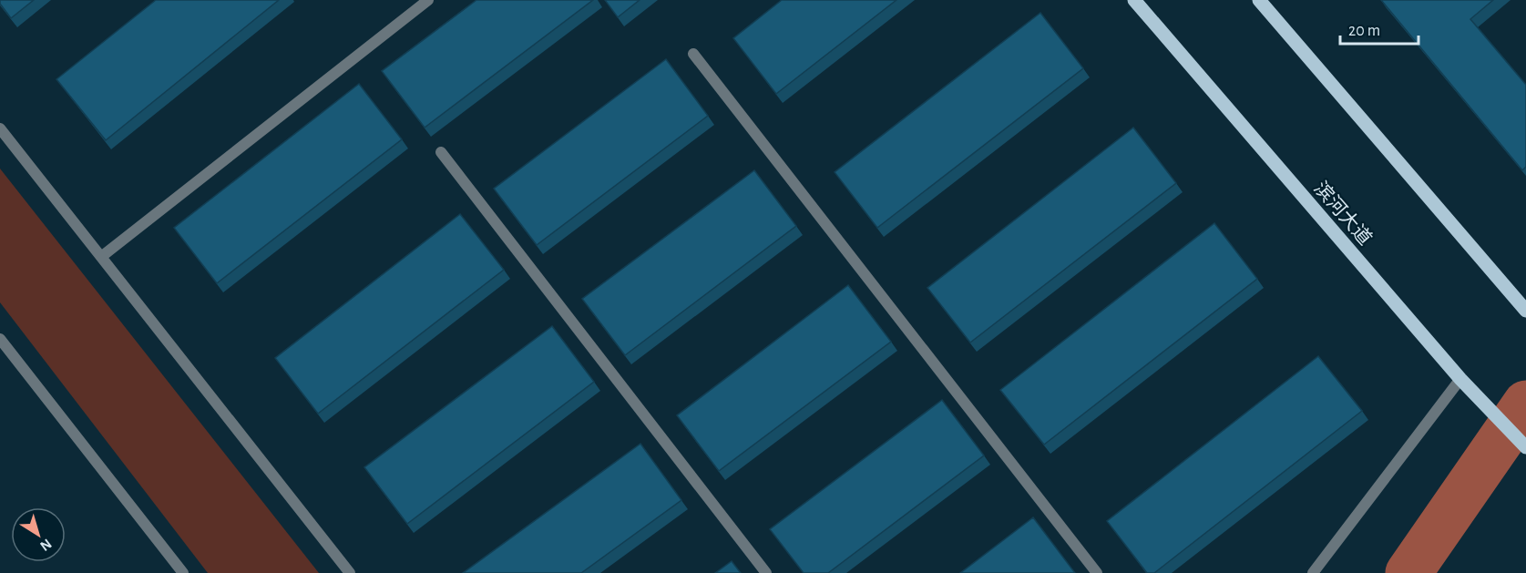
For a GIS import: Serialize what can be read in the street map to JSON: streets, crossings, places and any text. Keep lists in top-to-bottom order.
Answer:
{
  "streets": {
    "main road": ["滨河大道"]
  },
  "scale_bar": "20 m",
  "north": "bottom right"
}
